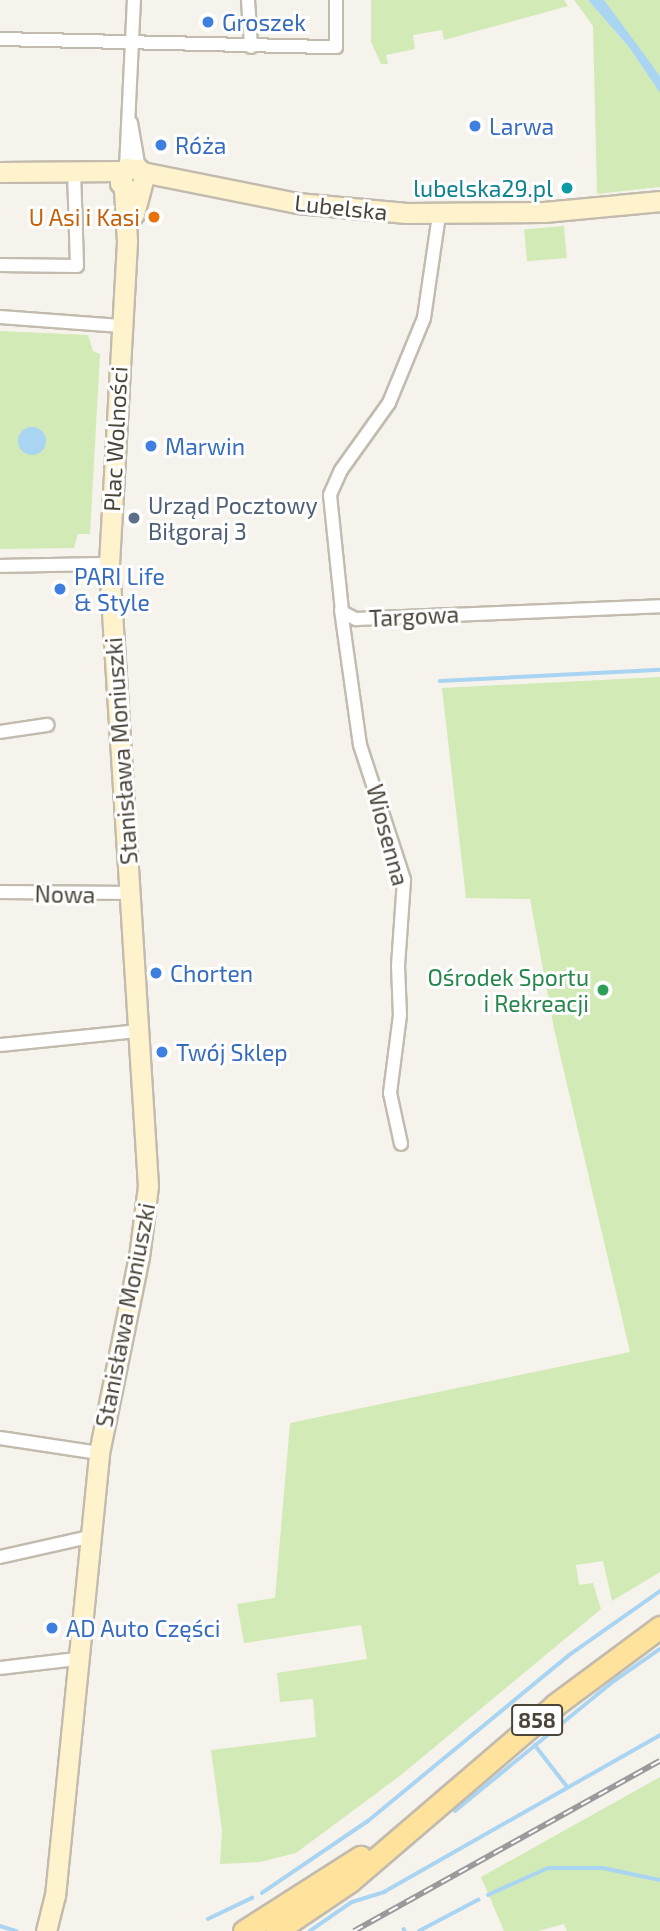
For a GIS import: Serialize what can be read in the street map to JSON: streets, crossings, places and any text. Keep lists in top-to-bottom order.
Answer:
{
  "streets": {
    "main road": ["858"],
    "street": [
      "Lubelska",
      "Plac Wolności",
      "Targowa",
      "Stanisława Moniuszki",
      "Wiosenna",
      "Nowa"
    ]
  },
  "crossings": [
    ["Lubelska", "Plac Wolności"],
    ["Lubelska", "Targowa"],
    ["Plac Wolności", "Stanisława Moniuszki"],
    ["Targowa", "Wiosenna"],
    ["Stanisława Moniuszki", "Nowa"]
  ],
  "places": [
    "Groszek",
    "Larwa",
    "Róża",
    "lubelska29.pl",
    "U Asi i Kasi",
    "Marwin",
    "Urząd Pocztowy Biłgoraj 3",
    "PARI Life & Style",
    "Chorten",
    "Ośrodek Sportu i Rekreacji",
    "Twój Sklep",
    "AD Auto Części"
  ]
}
